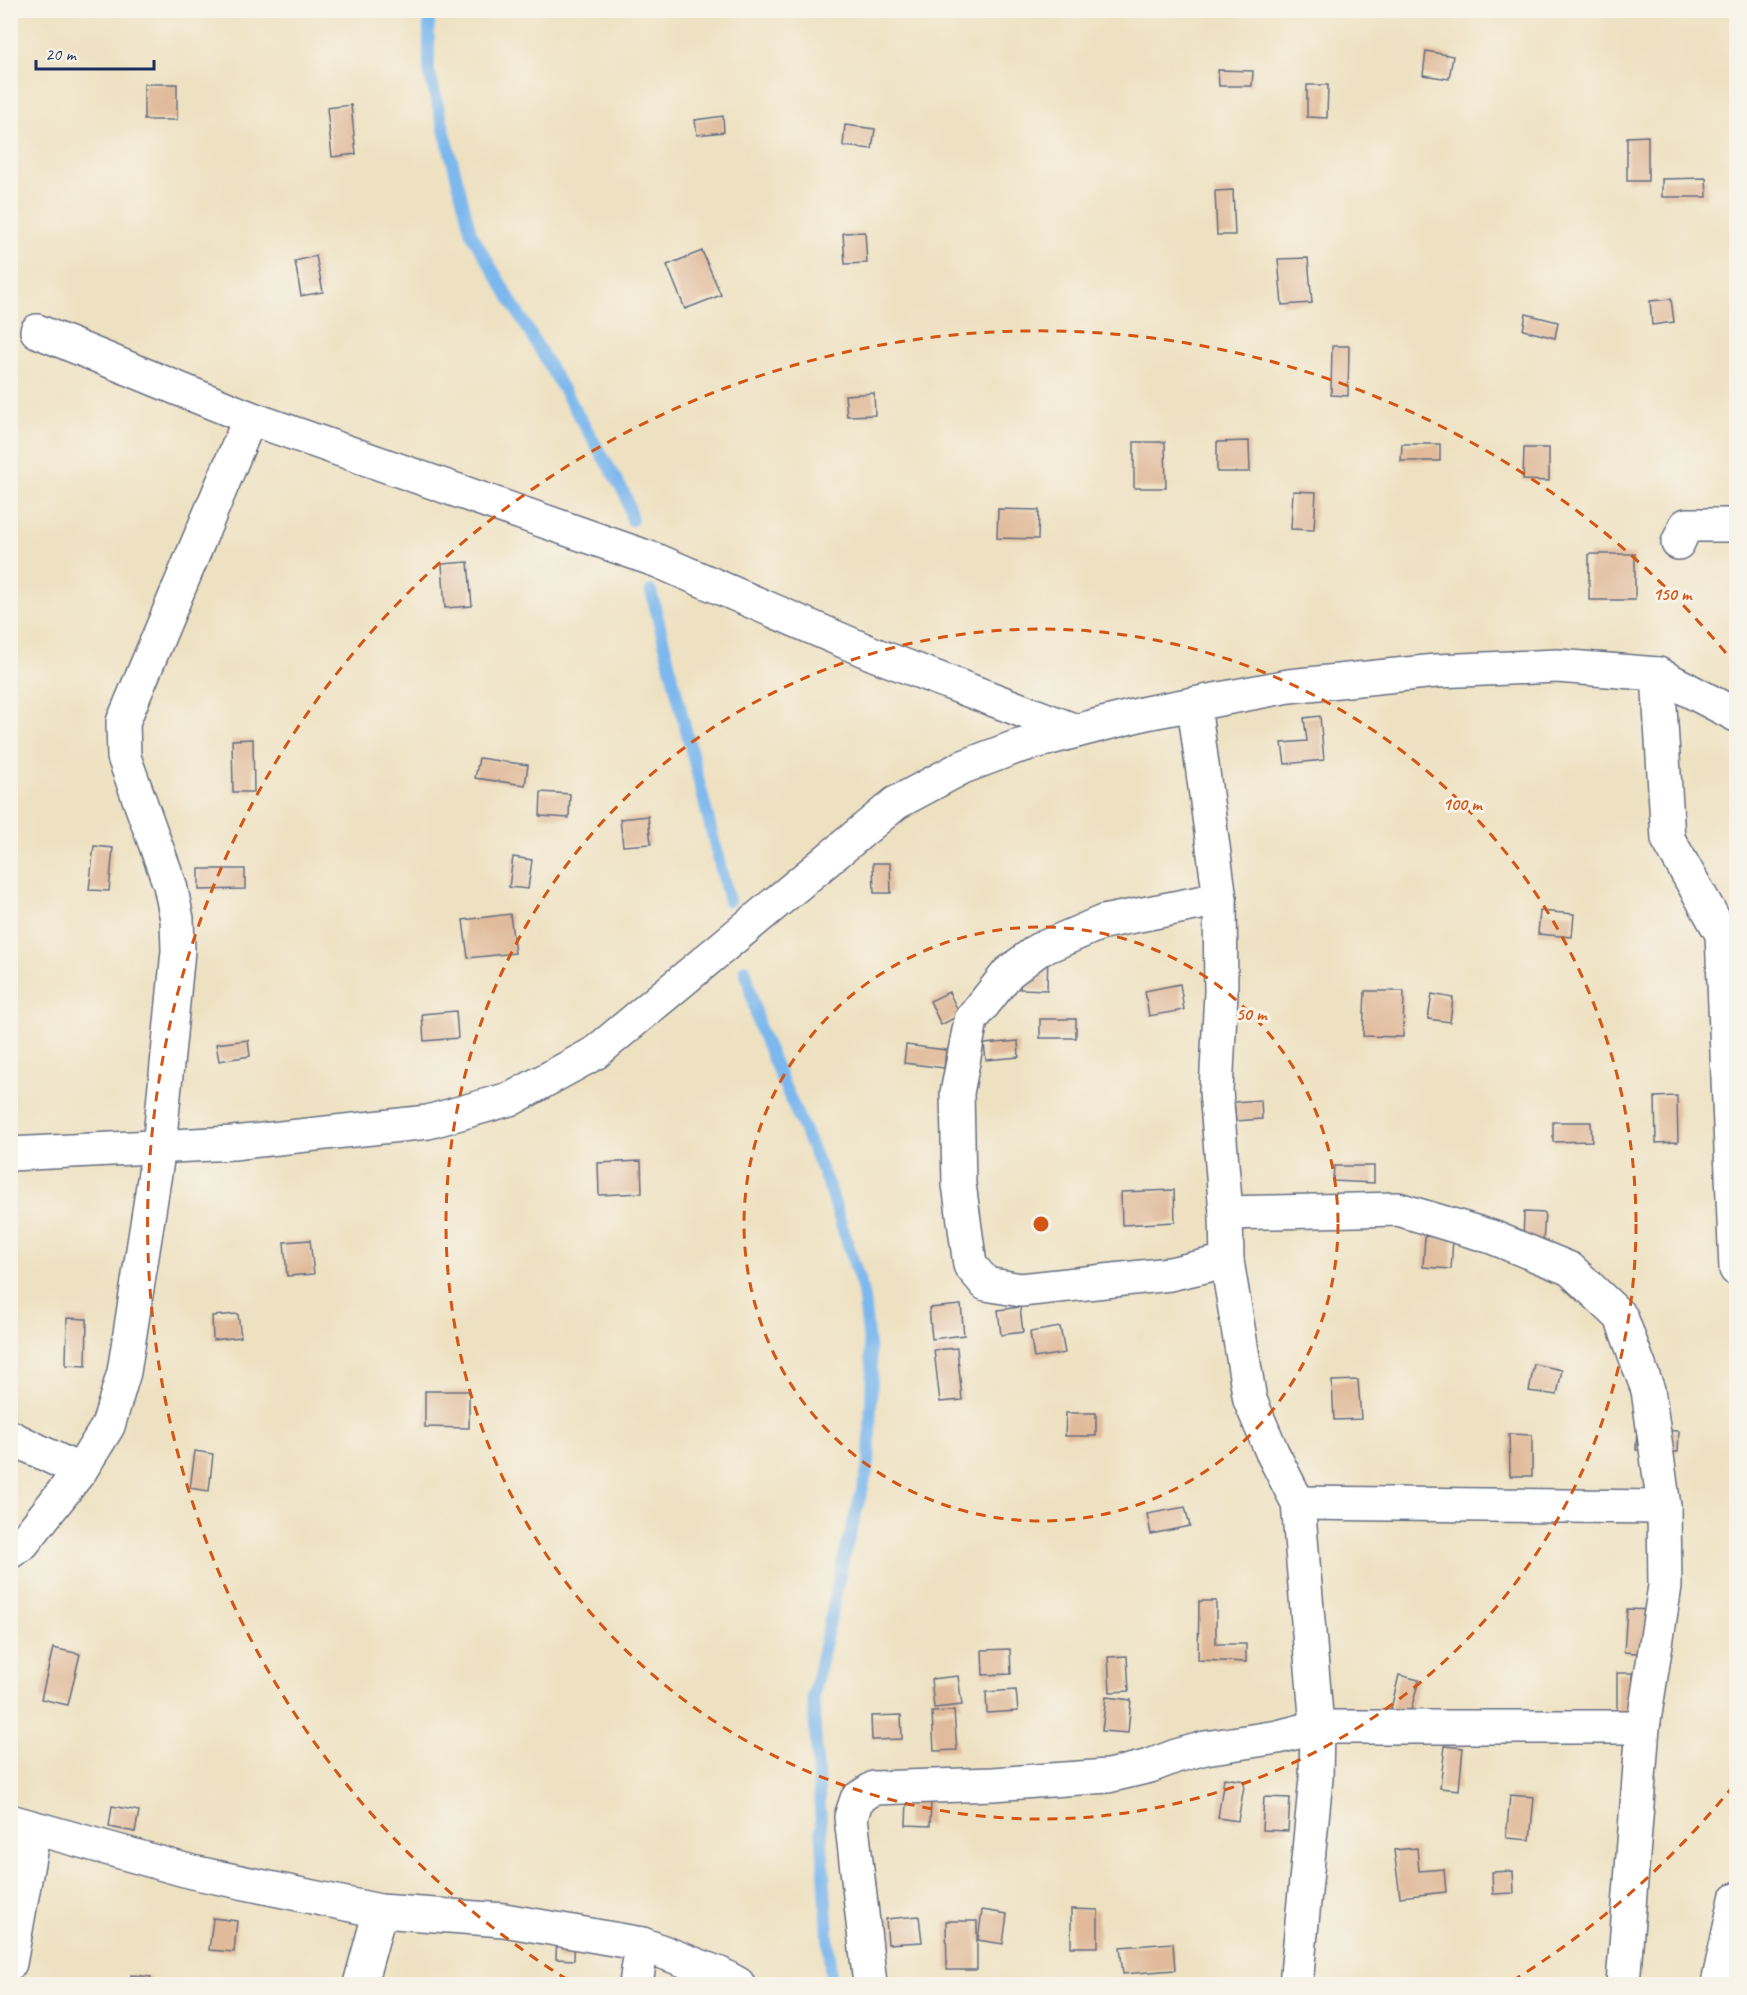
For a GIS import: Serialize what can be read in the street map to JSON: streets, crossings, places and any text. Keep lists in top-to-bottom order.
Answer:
{
  "scale_bar": "20 m",
  "rings": ["150 m", "100 m", "50 m"]
}
